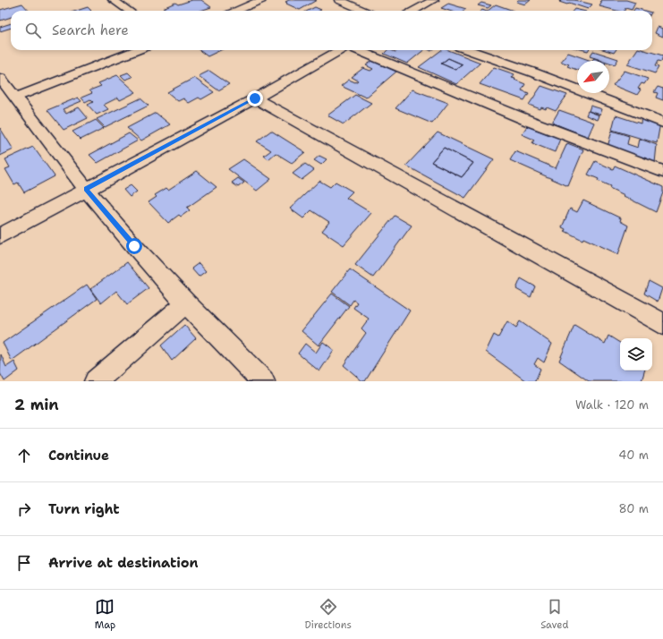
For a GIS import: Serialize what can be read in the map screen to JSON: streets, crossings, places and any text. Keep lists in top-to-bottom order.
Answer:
{
  "north": "bottom left",
  "page": {
    "search": "Search here",
    "heading": ["2 min", "Walk · 120 m"],
    "list": [
      ["Continue", "40 m"],
      ["Turn right", "80 m"],
      "Arrive at destination"
    ],
    "nav": ["Map", "Directions", "Saved"]
  }
}
